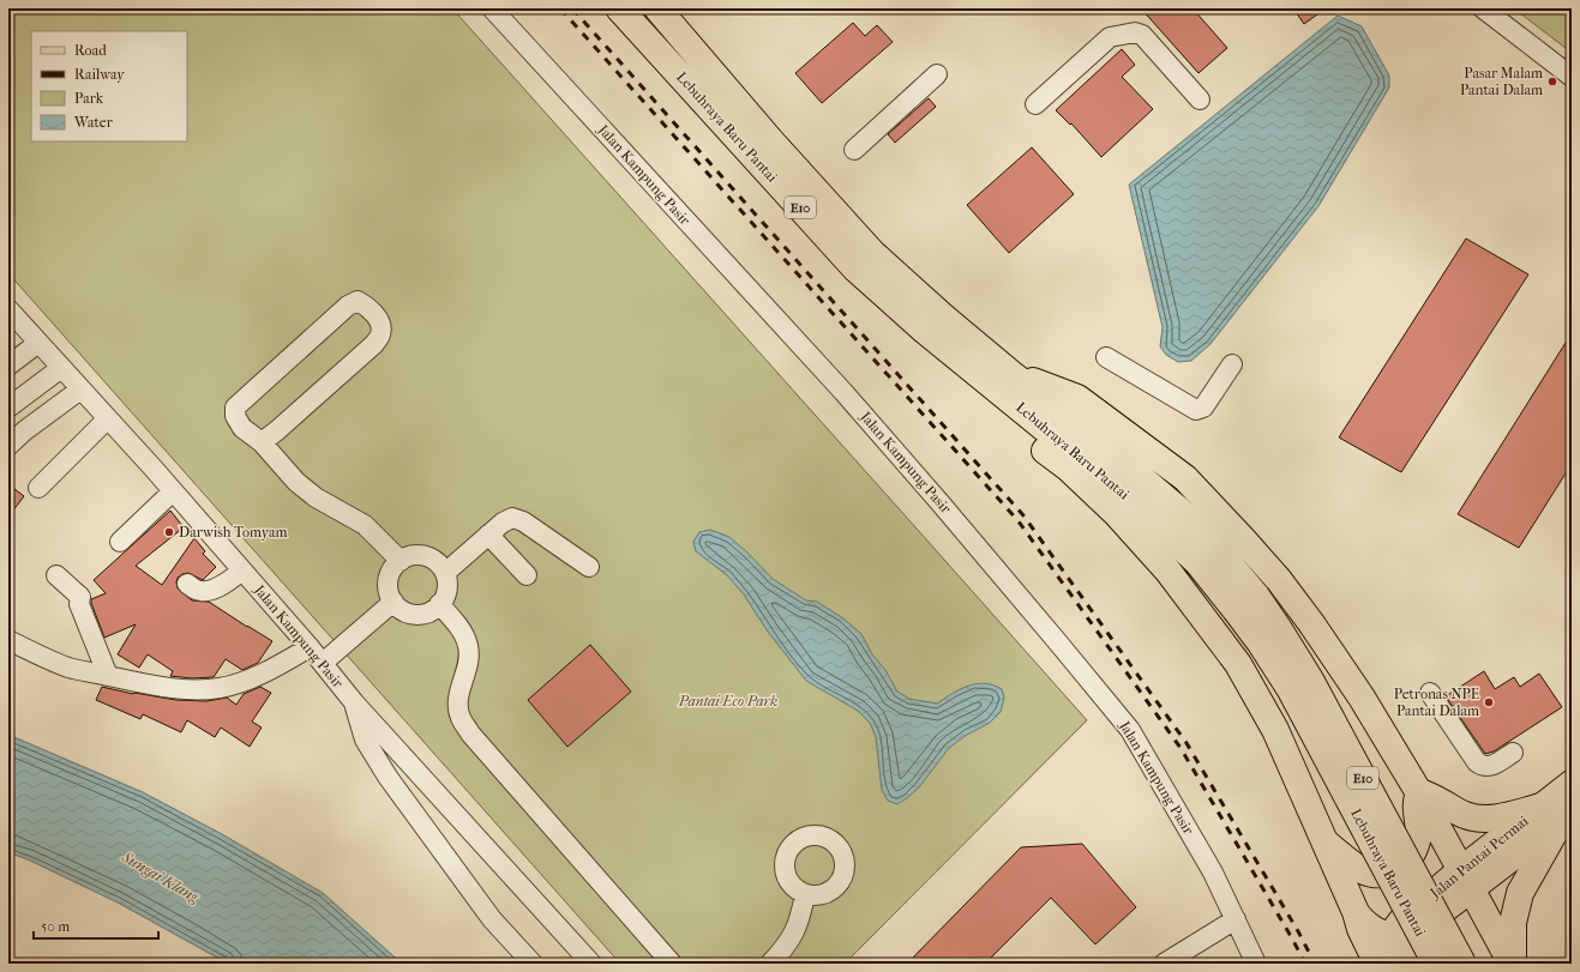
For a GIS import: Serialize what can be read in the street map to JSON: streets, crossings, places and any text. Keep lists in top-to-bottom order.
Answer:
{
  "streets": {
    "highway": ["Lebuhraya Baru Pantai", "E10"],
    "main road": ["Jalan Pantai Permai"],
    "street": ["Jalan Kampung Pasir"]
  },
  "water": ["Sungai Klang"],
  "parks": ["Pantai Eco Park"],
  "places": ["Pasar Malam Pantai Dalam", "Darwish Tomyam", "Petronas NPE Pantai Dalam"],
  "legend": [
    "Road",
    "Railway",
    "Park",
    "Water"
  ],
  "scale_bar": "50 m"
}
